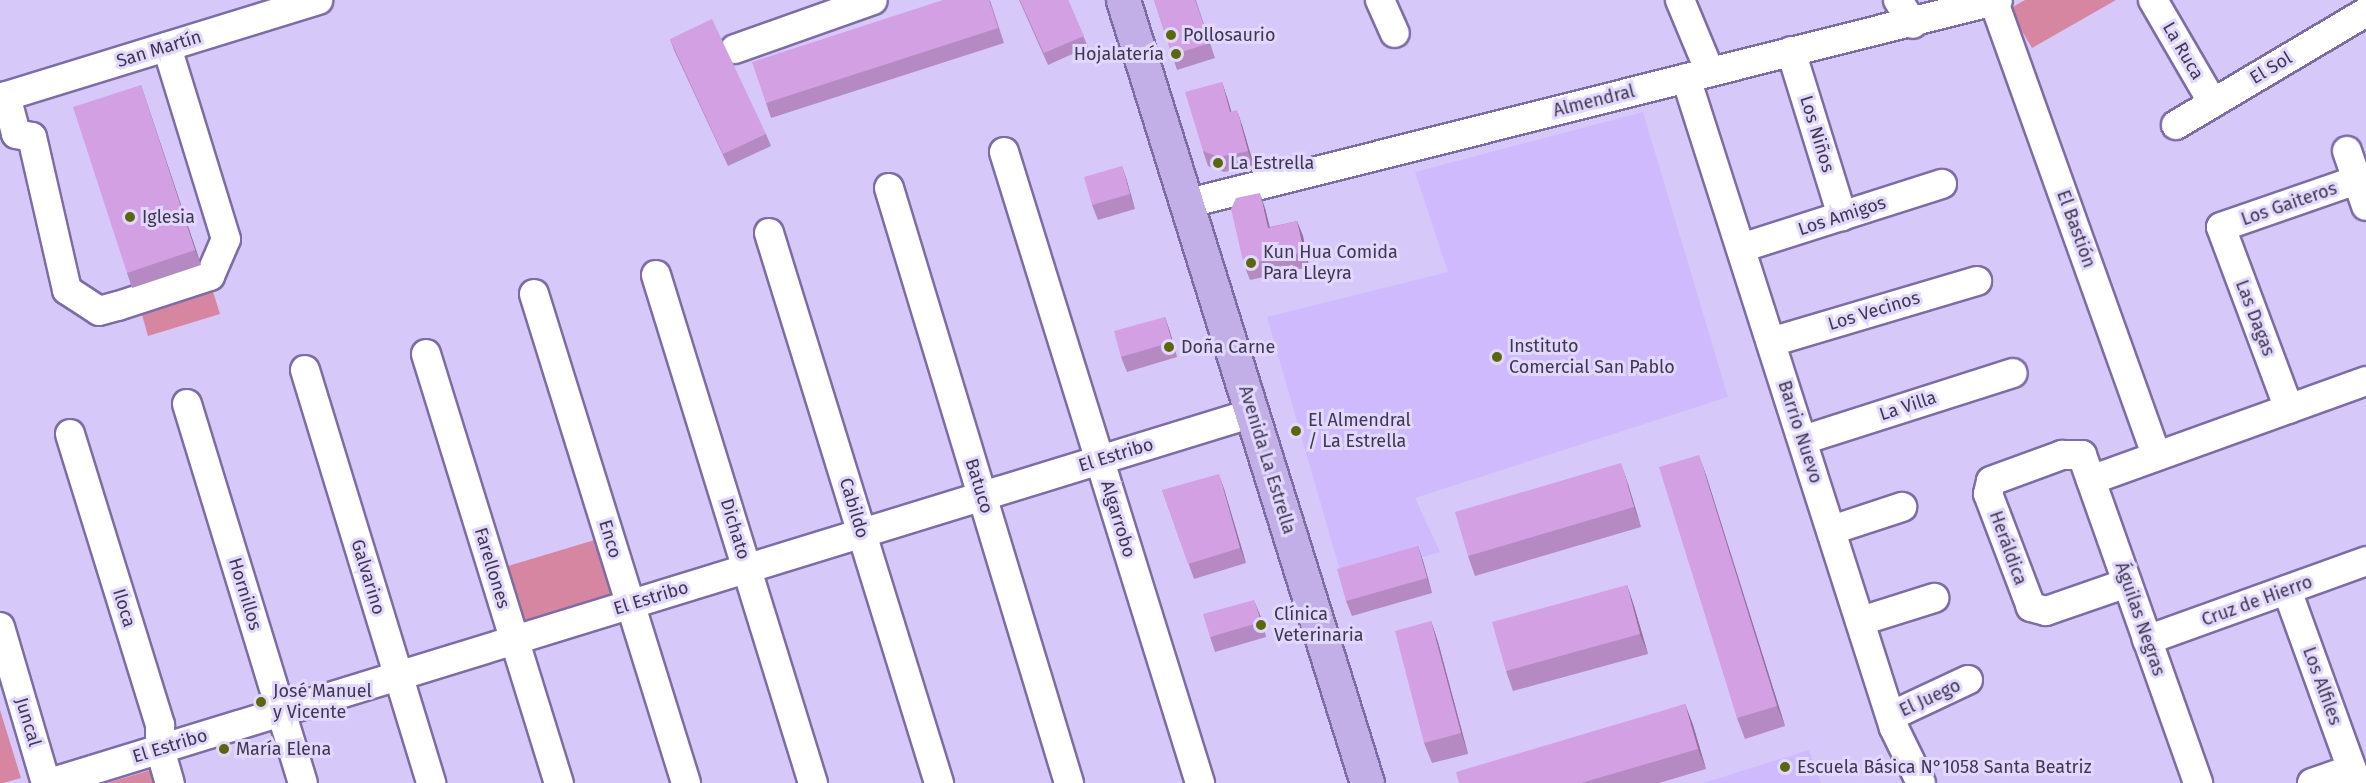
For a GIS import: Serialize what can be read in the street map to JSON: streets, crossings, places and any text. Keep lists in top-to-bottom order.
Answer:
{
  "streets": {
    "main road": ["Avenida La Estrella"],
    "street": [
      "San Martín",
      "La Ruca",
      "El Sol",
      "Almendral",
      "Los Niños",
      "Los Gaiteros",
      "Los Amigos",
      "El Bastión",
      "Los Vecinos",
      "Las Dagas",
      "La Villa",
      "Barrio Nuevo",
      "El Estribo",
      "Batuco",
      "Cabildo",
      "Algarrobo",
      "Dichato",
      "Enco",
      "Heráldica",
      "Farellones",
      "Galvarino",
      "Hornillos",
      "Cruz de Hierro",
      "Iloca",
      "Águilas Negras",
      "Los Alfiles",
      "El Juego",
      "Juncal"
    ]
  },
  "crossings": [
    ["La Ruca", "El Sol"],
    ["Almendral", "Los Niños"],
    ["Almendral", "El Bastión"],
    ["Almendral", "Barrio Nuevo"],
    ["Almendral", "Avenida La Estrella"],
    ["Los Niños", "Los Amigos"],
    ["Los Gaiteros", "Las Dagas"],
    ["Los Amigos", "Barrio Nuevo"],
    ["El Bastión", "Heráldica"],
    ["Los Vecinos", "Barrio Nuevo"],
    ["Las Dagas", "Heráldica"],
    ["La Villa", "Barrio Nuevo"],
    ["Barrio Nuevo", "El Juego"],
    ["El Estribo", "Avenida La Estrella"],
    ["El Estribo", "Batuco"],
    ["El Estribo", "Cabildo"],
    ["El Estribo", "Algarrobo"],
    ["El Estribo", "Dichato"],
    ["El Estribo", "Enco"],
    ["El Estribo", "Farellones"],
    ["El Estribo", "Galvarino"],
    ["El Estribo", "Hornillos"],
    ["El Estribo", "Iloca"],
    ["El Estribo", "Juncal"],
    ["Heráldica", "Águilas Negras"],
    ["Cruz de Hierro", "Águilas Negras"],
    ["Cruz de Hierro", "Los Alfiles"]
  ],
  "places": [
    "Pollosaurio",
    "Hojalatería",
    "La Estrella",
    "Iglesia",
    "Kun Hua Comida Para Lleyra",
    "Doña Carne",
    "Instituto Comercial San Pablo",
    "El Almendral / La Estrella",
    "Clínica Veterinaria",
    "José Manuel y Vicente",
    "María Elena",
    "Escuela Básica N°1058 Santa Beatriz"
  ]
}
